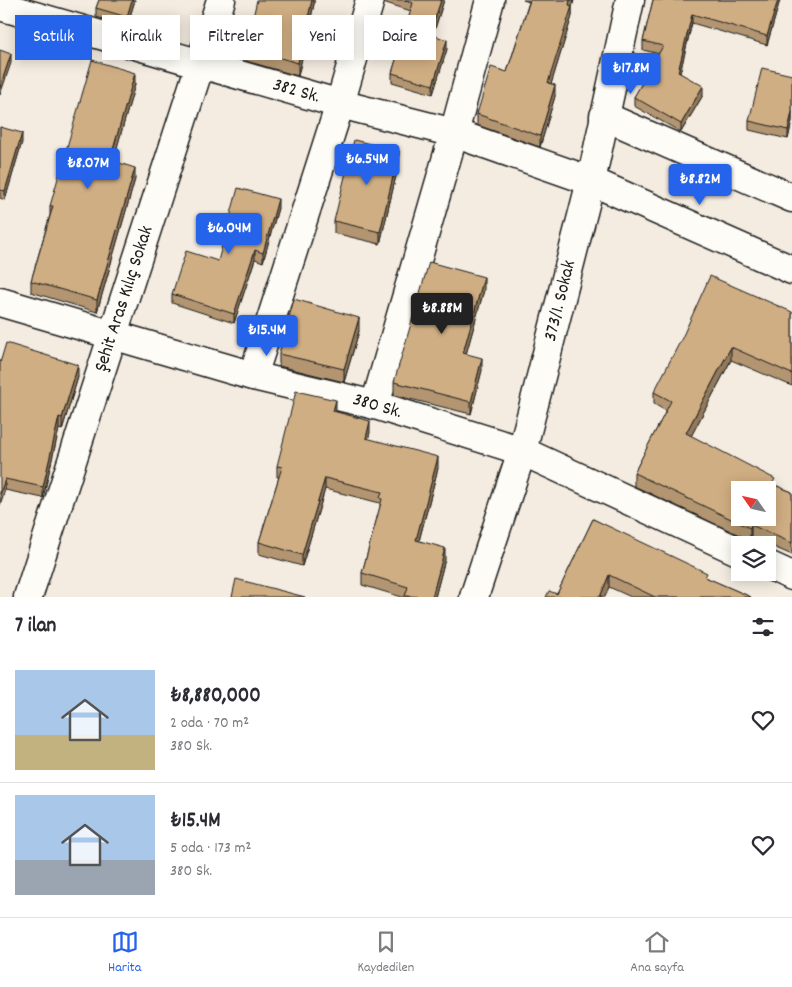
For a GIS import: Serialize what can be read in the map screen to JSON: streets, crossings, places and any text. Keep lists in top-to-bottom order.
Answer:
{
  "streets": {
    "street": [
      "382 Sk.",
      "Şehit Aras Kılıç Sokak",
      "373/1. Sokak",
      "380 Sk."
    ]
  },
  "crossings": [
    ["382 Sk.", "Şehit Aras Kılıç Sokak"],
    ["382 Sk.", "373/1. Sokak"],
    ["Şehit Aras Kılıç Sokak", "380 Sk."],
    ["373/1. Sokak", "380 Sk."]
  ],
  "north": "top left",
  "page": {
    "chip": [
      "Satılık",
      "Kiralık",
      "Filtreler",
      "Yeni",
      "Daire"
    ],
    "price": [
      "₺17.8M",
      "₺6.54M",
      "₺8.07M",
      "₺8.82M",
      "₺6.04M",
      "₺8.88M",
      "₺15.4M"
    ],
    "heading": "7 ilan",
    "list": [
      {
        "name": "₺8,880,000",
        "note": "2 oda · 70 m² · 380 Sk."
      },
      {
        "name": "₺15.4M",
        "note": "5 oda · 173 m² · 380 Sk."
      }
    ],
    "tabs": ["Harita", "Kaydedilen", "Ana sayfa"]
  }
}
